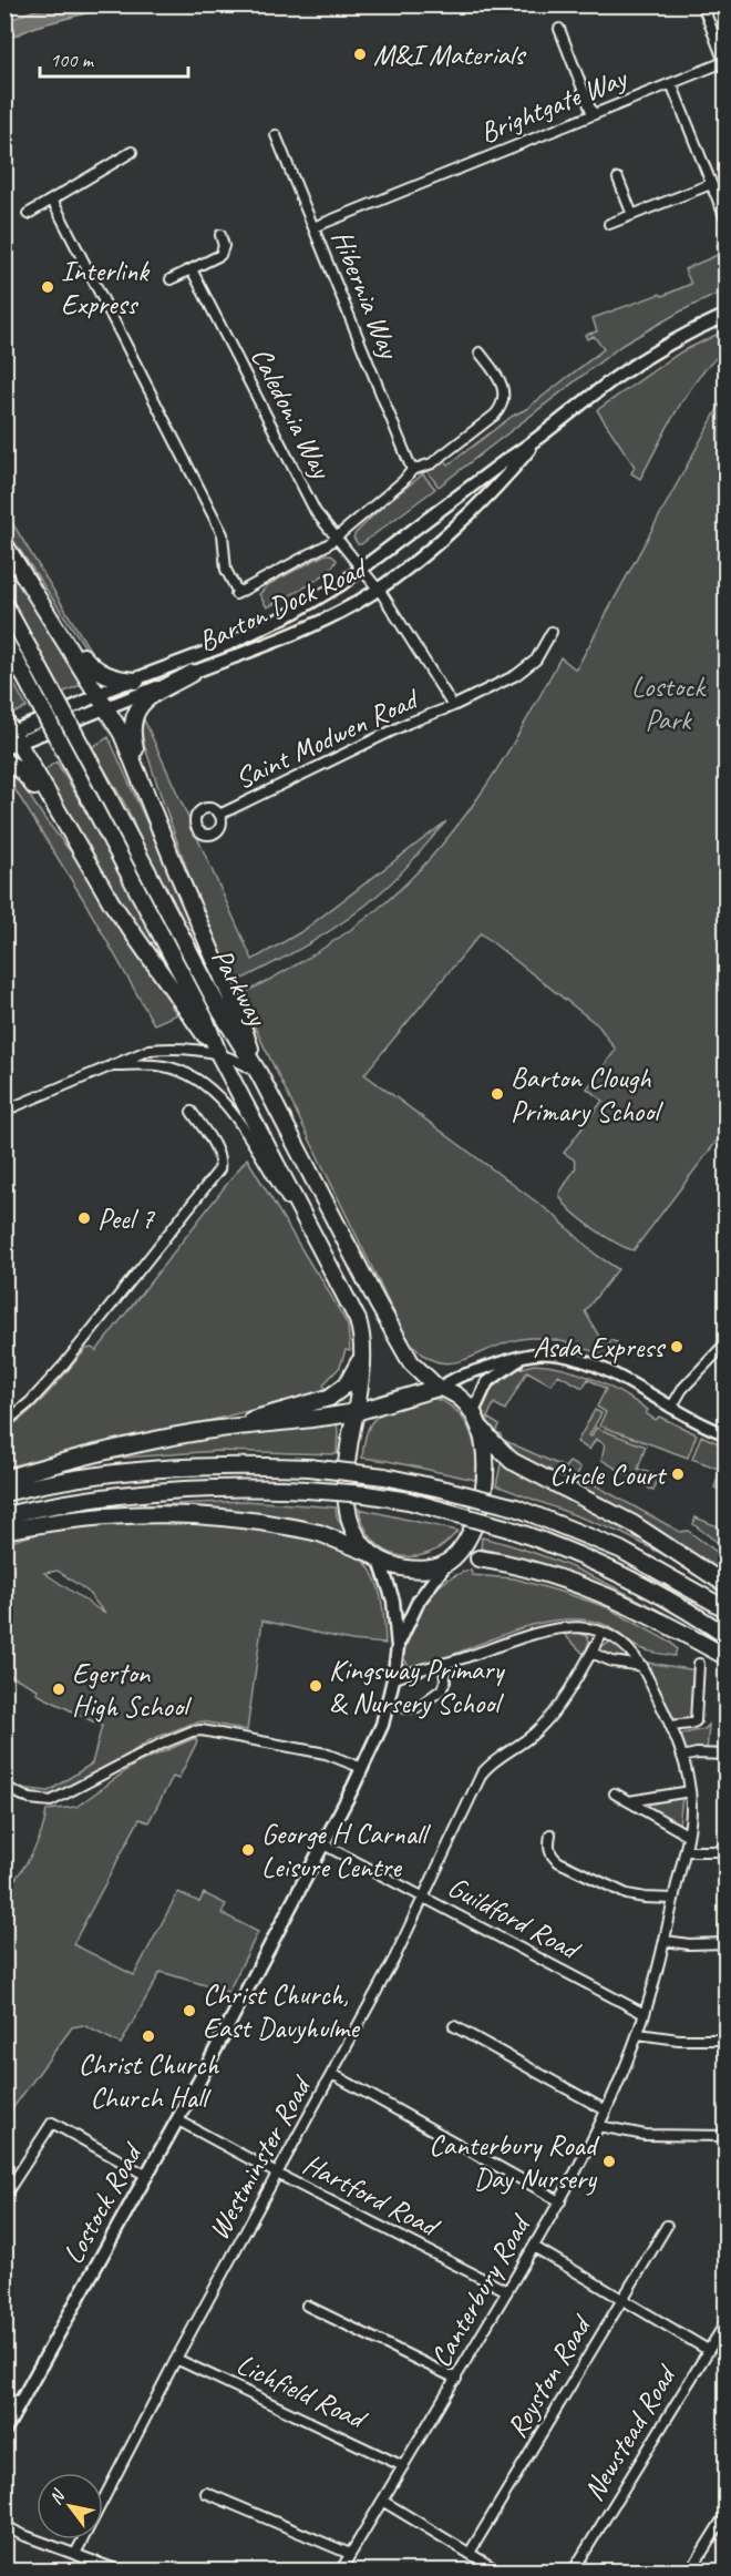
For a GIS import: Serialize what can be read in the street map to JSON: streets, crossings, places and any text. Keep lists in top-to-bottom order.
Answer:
{
  "streets": {
    "highway": ["Parkway"],
    "main road": ["Barton Dock Road", "Lostock Road"],
    "street": [
      "Brightgate Way",
      "Hibernia Way",
      "Caledonia Way",
      "Saint Modwen Road",
      "Guildford Road",
      "Westminster Road",
      "Hartford Road",
      "Canterbury Road",
      "Royston Road",
      "Lichfield Road",
      "Newstead Road"
    ]
  },
  "crossings": [
    ["Brightgate Way", "Hibernia Way"],
    ["Caledonia Way", "Barton Dock Road"],
    ["Caledonia Way", "Saint Modwen Road"],
    ["Barton Dock Road", "Saint Modwen Road"],
    ["Parkway", "Lostock Road"],
    ["Guildford Road", "Westminster Road"],
    ["Guildford Road", "Lostock Road"],
    ["Guildford Road", "Canterbury Road"],
    ["Westminster Road", "Hartford Road"],
    ["Westminster Road", "Canterbury Road"],
    ["Westminster Road", "Lichfield Road"],
    ["Hartford Road", "Lostock Road"],
    ["Hartford Road", "Canterbury Road"],
    ["Canterbury Road", "Lichfield Road"]
  ],
  "parks": ["Lostock Park"],
  "places": [
    "M&I Materials",
    "Interlink Express",
    "Barton Clough Primary School",
    "Peel 7",
    "Asda Express",
    "Circle Court",
    "Kingsway Primary & Nursery School",
    "Egerton High School",
    "George H Carnall Leisure Centre",
    "Christ Church, East Davyhulme",
    "Christ Church Church Hall",
    "Canterbury Road Day Nursery"
  ],
  "scale_bar": "100 m",
  "north": "top left"
}
